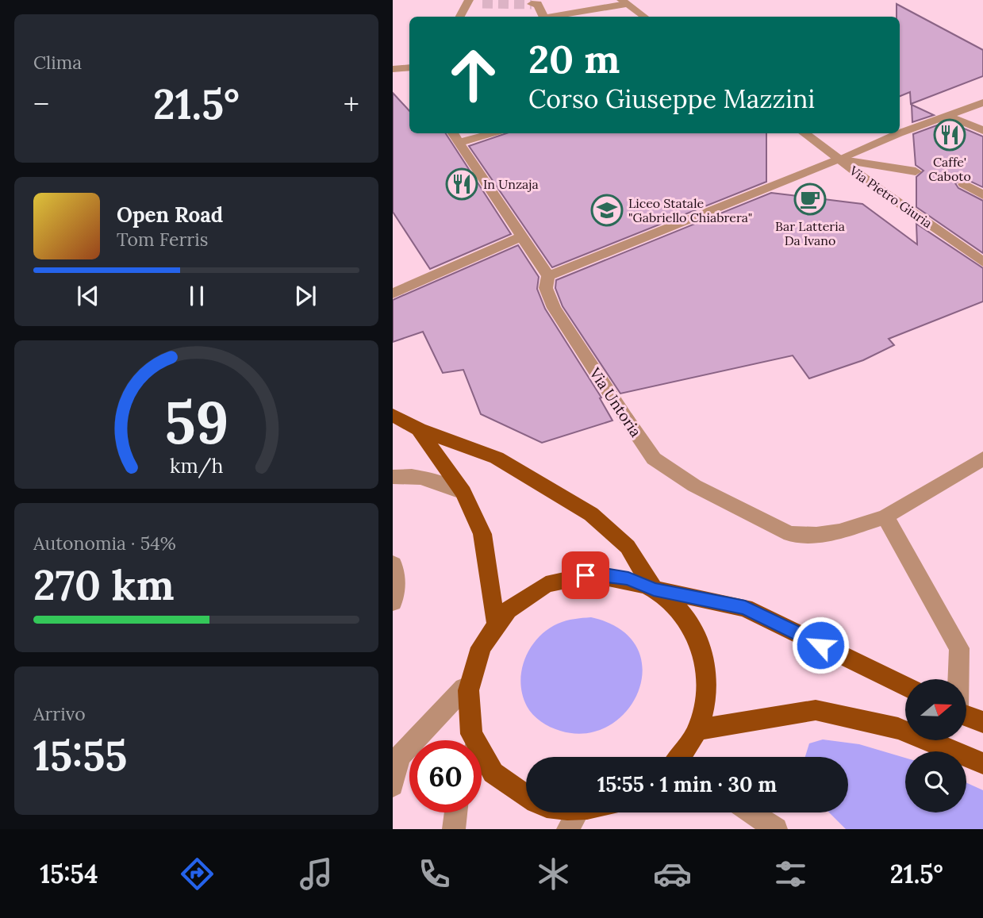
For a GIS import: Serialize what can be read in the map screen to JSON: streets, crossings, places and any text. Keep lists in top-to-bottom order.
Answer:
{
  "streets": {
    "street": ["Via Pietro Giuria", "Via Untoria"]
  },
  "places": {
    "restaurant": ["Caffe' Caboto", "In Unzaja"],
    "cafe": ["Bar Latteria Da Ivano"],
    "school or university": ["Liceo Statale \"Gabriello Chiabrera\""]
  },
  "north": "right",
  "page": {
    "tile": [
      "Clima",
      ["Autonomia · 54%", "270 km"],
      ["Arrivo", "15:55"]
    ],
    "turn": ["20 m", "Corso Giuseppe Mazzini"],
    "heat": ["−", "21.5°", "+"],
    "song": ["Open Road", "Tom Ferris"],
    "limit": "60",
    "trip": "15:55 · 1 min · 30 m",
    "tabs": ["15:54", "21.5°"],
    "gauge": ["59", "km/h"]
  }
}
